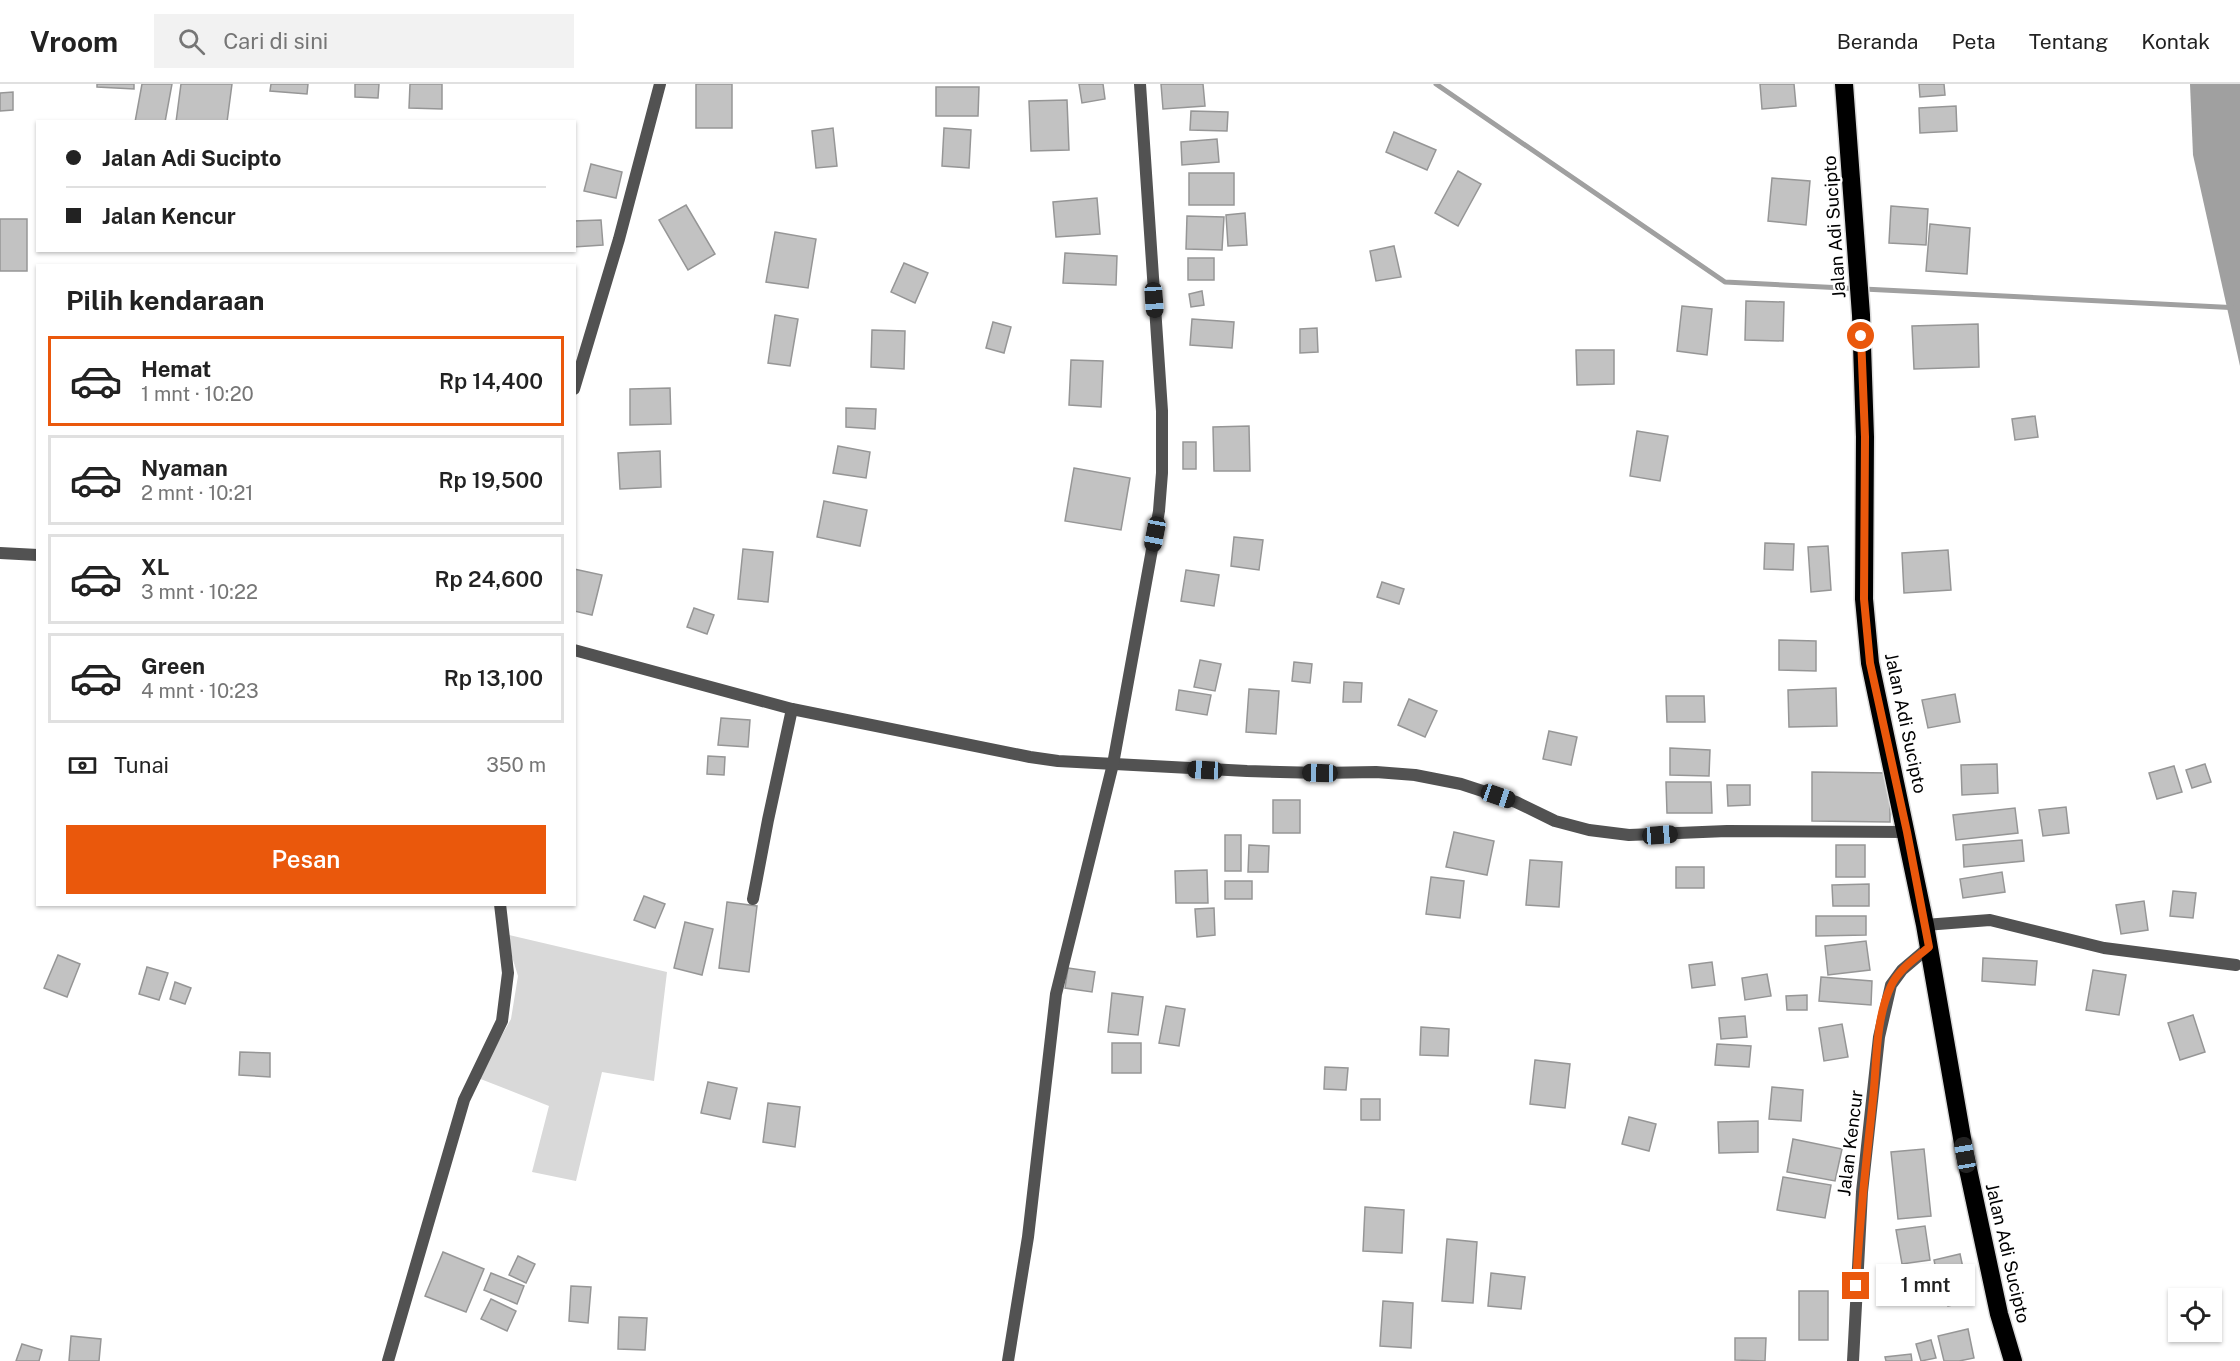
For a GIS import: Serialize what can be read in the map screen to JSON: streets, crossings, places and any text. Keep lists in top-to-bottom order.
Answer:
{
  "streets": {
    "highway": ["Jalan Adi Sucipto"],
    "street": ["Jalan Kencur"]
  },
  "crossings": [
    ["Jalan Adi Sucipto", "Jalan Kencur"]
  ],
  "page": {
    "header": "Vroom",
    "search": "Cari di sini",
    "nav": [
      "Beranda",
      "Peta",
      "Tentang",
      "Kontak"
    ],
    "banner": ["Jalan Adi Sucipto", "Jalan Kencur"],
    "heading": "Pilih kendaraan",
    "list": [
      {
        "name": "Hemat",
        "note": "1 mnt · 10:20",
        "value": "Rp 14,400"
      },
      {
        "name": "Nyaman",
        "note": "2 mnt · 10:21",
        "value": "Rp 19,500"
      },
      {
        "name": "XL",
        "note": "3 mnt · 10:22",
        "value": "Rp 24,600"
      },
      {
        "name": "Green",
        "note": "4 mnt · 10:23",
        "value": "Rp 13,100"
      }
    ],
    "pay": ["Tunai", "350 m"],
    "buttons": "Pesan",
    "bubble": "1 mnt"
  }
}
